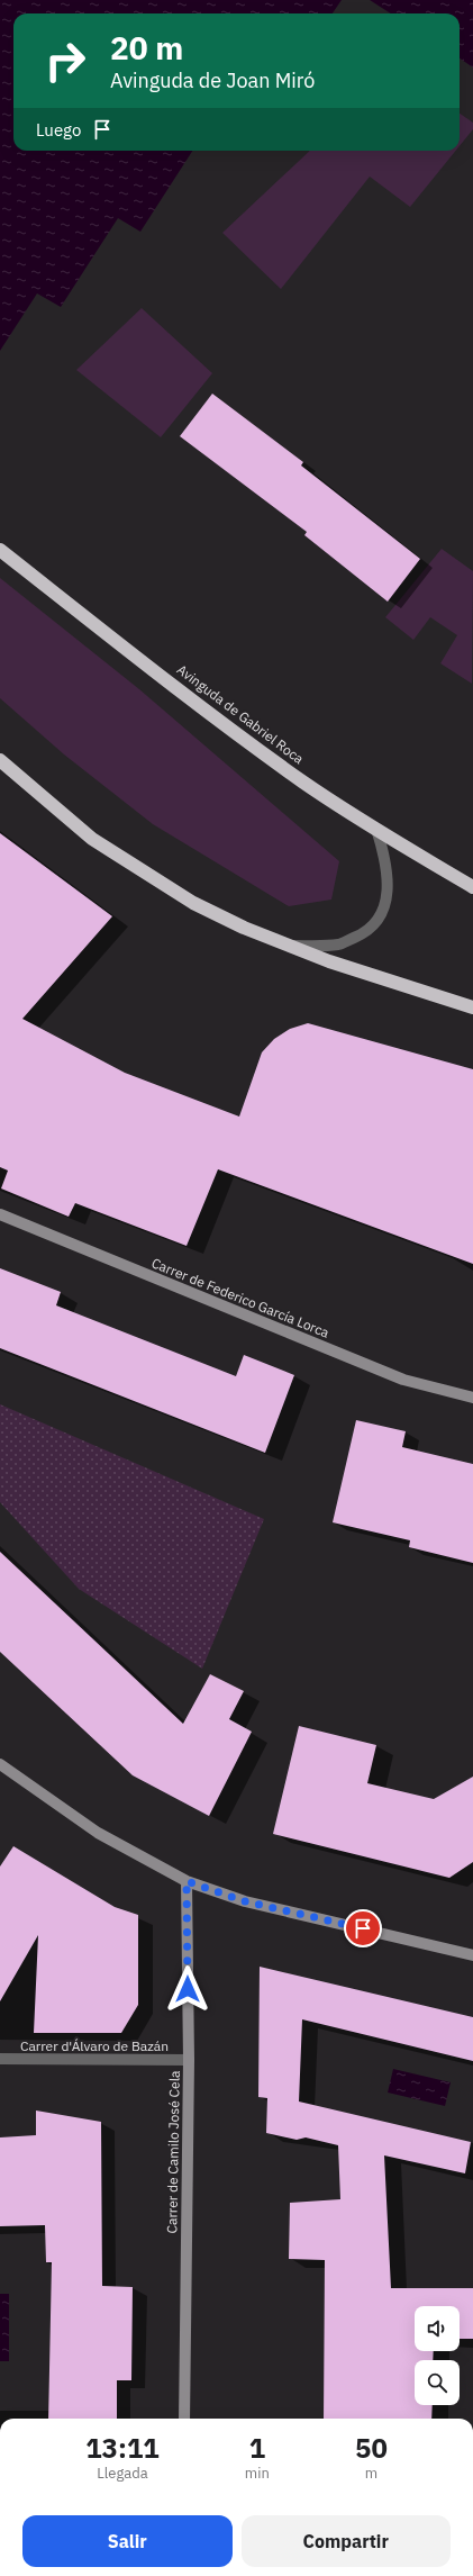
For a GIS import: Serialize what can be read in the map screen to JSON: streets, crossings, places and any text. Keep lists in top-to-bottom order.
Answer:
{
  "streets": {
    "highway": ["Avinguda de Gabriel Roca"],
    "street": ["Carrer de Federico García Lorca", "Carrer d'Álvaro de Bazán", "Carrer de Camilo José Cela"]
  },
  "crossings": [
    ["Carrer d'Álvaro de Bazán", "Carrer de Camilo José Cela"]
  ],
  "page": {
    "turn": ["20 m", "Avinguda de Joan Miró"],
    "then": "Luego",
    "eta": [
      "13:11",
      "Llegada",
      "1",
      "min",
      "50",
      "m"
    ],
    "buttons": ["Salir", "Compartir"]
  }
}
